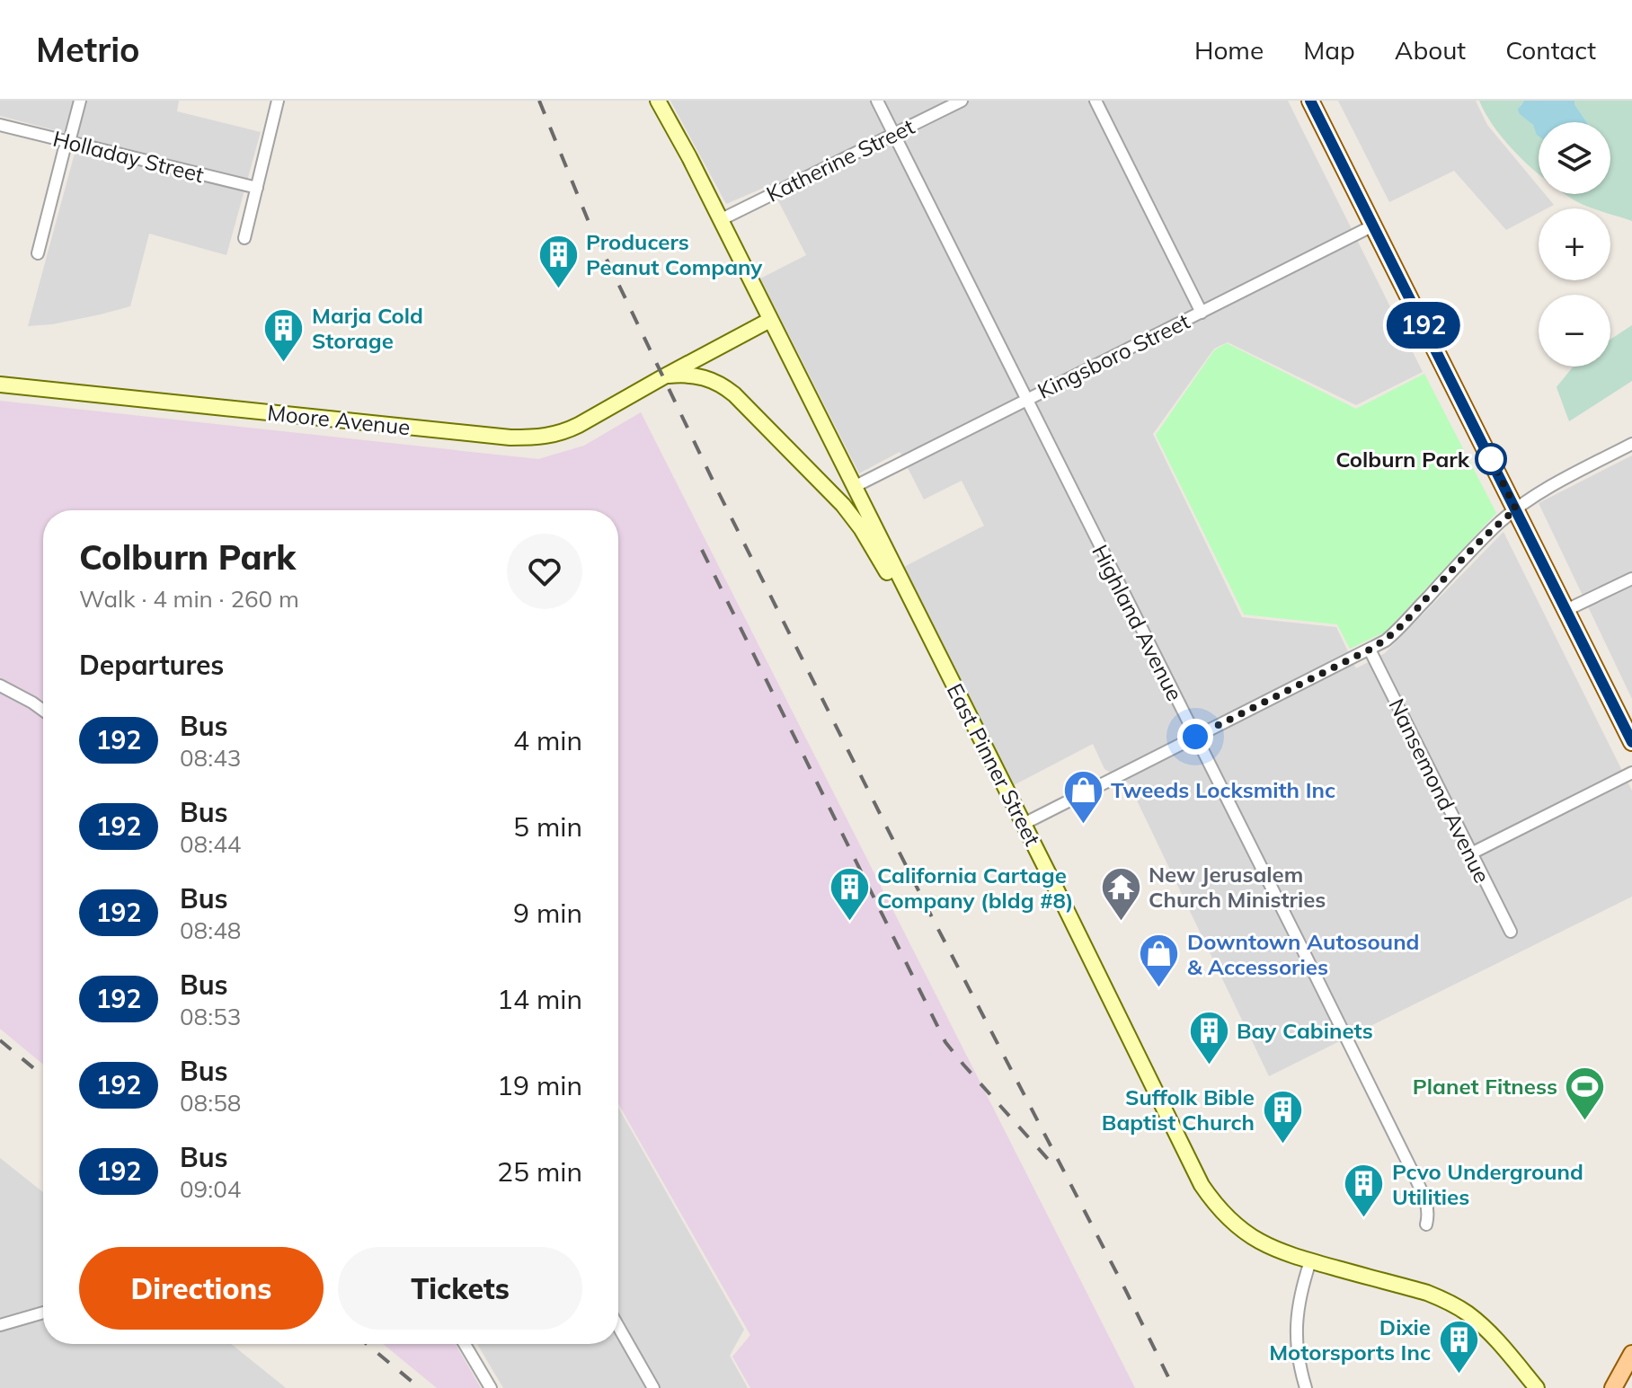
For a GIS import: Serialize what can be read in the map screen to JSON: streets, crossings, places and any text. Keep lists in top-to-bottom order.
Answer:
{
  "streets": {
    "main road": ["Moore Avenue", "East Pinner Street"],
    "street": [
      "Holladay Street",
      "Katherine Street",
      "Kingsboro Street",
      "Highland Avenue",
      "Nansemond Avenue"
    ]
  },
  "crossings": [
    ["Katherine Street", "Highland Avenue"],
    ["Katherine Street", "East Pinner Street"],
    ["Kingsboro Street", "Highland Avenue"],
    ["Kingsboro Street", "East Pinner Street"],
    ["Moore Avenue", "East Pinner Street"]
  ],
  "places": {
    "building": [
      "Producers Peanut Company",
      "Marja Cold Storage",
      "California Cartage Company (bldg #8)",
      "Bay Cabinets",
      "Suffolk Bible Baptist Church",
      "Pcvo Underground Utilities",
      "Dixie Motorsports Inc"
    ],
    "other": ["Colburn Park"],
    "shop": ["Tweeds Locksmith Inc", "Downtown Autosound & Accessories"],
    "temple": ["New Jerusalem Church Ministries"],
    "sports": ["Planet Fitness"]
  },
  "lines": ["bus line 192"],
  "page": {
    "header": "Metrio",
    "nav": [
      "Home",
      "Map",
      "About",
      "Contact"
    ],
    "on_map": "192",
    "map_buttons": ["+", "−"],
    "heading": [
      ["Colburn Park", "Walk · 4 min · 260 m"],
      "Departures"
    ],
    "list": [
      {
        "mark": "192",
        "name": "Bus",
        "note": "08:43",
        "value": "4 min"
      },
      {
        "mark": "192",
        "name": "Bus",
        "note": "08:44",
        "value": "5 min"
      },
      {
        "mark": "192",
        "name": "Bus",
        "note": "08:48",
        "value": "9 min"
      },
      {
        "mark": "192",
        "name": "Bus",
        "note": "08:53",
        "value": "14 min"
      },
      {
        "mark": "192",
        "name": "Bus",
        "note": "08:58",
        "value": "19 min"
      },
      {
        "mark": "192",
        "name": "Bus",
        "note": "09:04",
        "value": "25 min"
      }
    ],
    "buttons": ["Directions", "Tickets"]
  }
}
